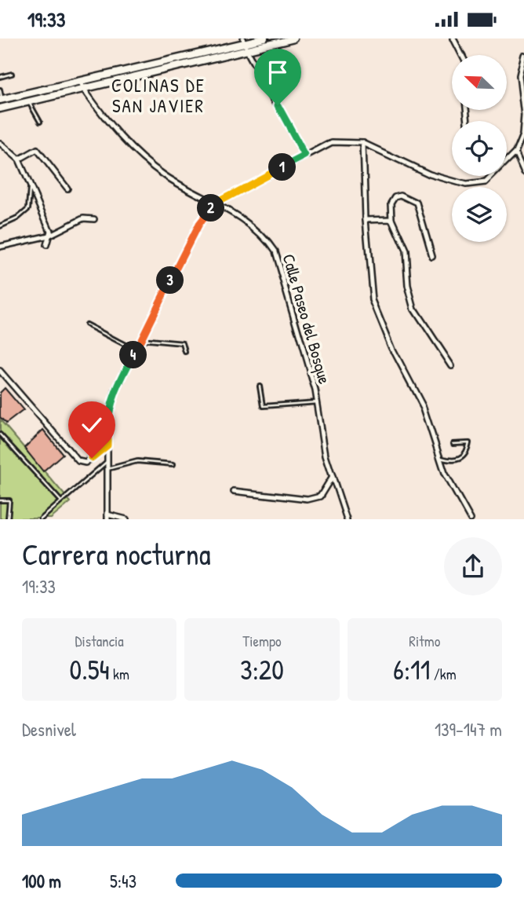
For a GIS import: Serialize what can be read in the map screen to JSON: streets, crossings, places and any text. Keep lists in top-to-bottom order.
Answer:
{
  "streets": {
    "street": ["Calle Paseo del Bosque"]
  },
  "districts": ["COLINAS DE SAN JAVIER"],
  "north": "top left",
  "page": {
    "status": "19:33",
    "pins": [
      "1",
      "2",
      "3",
      "4"
    ],
    "heading": ["Carrera nocturna", "19:33"],
    "stats": [
      ["Distancia", "0.54 km"],
      ["Tiempo", "3:20"],
      ["Ritmo", "6:11 /km"]
    ],
    "chart": ["Desnivel", "139–147 m"],
    "list": [
      {
        "name": "100 m",
        "note": "5:43"
      }
    ]
  }
}
